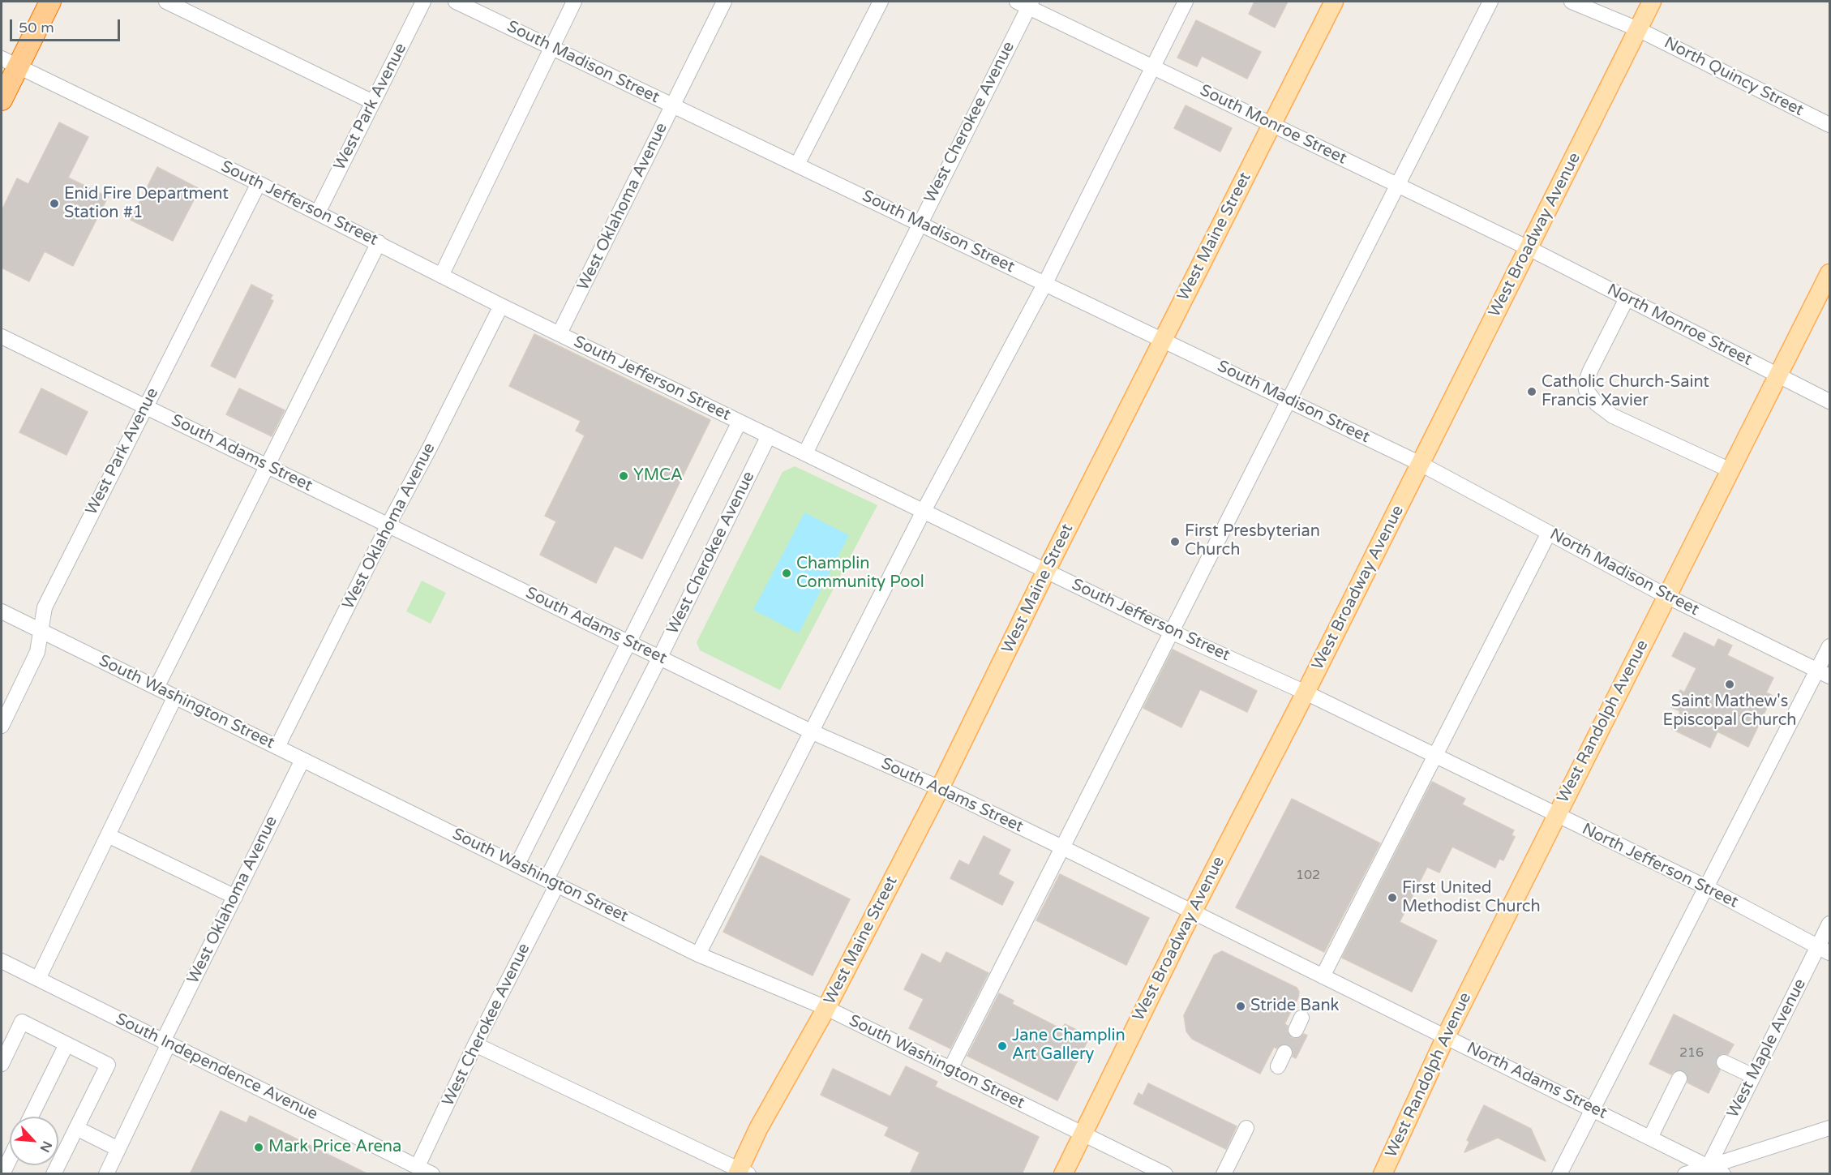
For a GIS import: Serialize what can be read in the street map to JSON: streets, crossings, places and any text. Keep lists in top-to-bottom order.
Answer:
{
  "streets": {
    "main road": ["West Broadway Avenue", "West Maine Street", "West Randolph Avenue"],
    "street": [
      "South Madison Street",
      "North Quincy Street",
      "West Park Avenue",
      "West Cherokee Avenue",
      "South Monroe Street",
      "South Jefferson Street",
      "West Oklahoma Avenue",
      "North Monroe Street",
      "South Adams Street",
      "North Madison Street",
      "South Washington Street",
      "North Jefferson Street",
      "West Maple Avenue",
      "South Independence Avenue",
      "North Adams Street"
    ]
  },
  "crossings": [
    ["South Madison Street", "West Cherokee Avenue"],
    ["South Madison Street", "West Oklahoma Avenue"],
    ["South Madison Street", "West Broadway Avenue"],
    ["South Madison Street", "West Maine Street"],
    ["South Madison Street", "North Madison Street"],
    ["North Quincy Street", "West Broadway Avenue"],
    ["West Park Avenue", "South Jefferson Street"],
    ["West Park Avenue", "South Adams Street"],
    ["West Park Avenue", "South Washington Street"],
    ["West Cherokee Avenue", "South Monroe Street"],
    ["West Cherokee Avenue", "South Jefferson Street"],
    ["West Cherokee Avenue", "South Adams Street"],
    ["West Cherokee Avenue", "South Washington Street"],
    ["West Cherokee Avenue", "South Independence Avenue"],
    ["South Monroe Street", "West Broadway Avenue"],
    ["South Monroe Street", "West Maine Street"],
    ["South Monroe Street", "North Monroe Street"],
    ["South Jefferson Street", "West Oklahoma Avenue"],
    ["South Jefferson Street", "West Broadway Avenue"],
    ["South Jefferson Street", "West Maine Street"],
    ["South Jefferson Street", "North Jefferson Street"],
    ["West Oklahoma Avenue", "South Adams Street"],
    ["West Oklahoma Avenue", "South Washington Street"],
    ["West Oklahoma Avenue", "South Independence Avenue"],
    ["West Broadway Avenue", "North Monroe Street"],
    ["West Broadway Avenue", "South Adams Street"],
    ["West Broadway Avenue", "North Madison Street"],
    ["West Broadway Avenue", "South Washington Street"],
    ["West Broadway Avenue", "North Jefferson Street"],
    ["West Broadway Avenue", "North Adams Street"],
    ["West Maine Street", "South Adams Street"],
    ["West Maine Street", "South Washington Street"],
    ["North Monroe Street", "West Randolph Avenue"],
    ["South Adams Street", "North Adams Street"],
    ["North Madison Street", "West Randolph Avenue"],
    ["West Randolph Avenue", "North Jefferson Street"],
    ["West Randolph Avenue", "North Adams Street"],
    ["North Jefferson Street", "West Maple Avenue"],
    ["West Maple Avenue", "North Adams Street"]
  ],
  "places": [
    "Enid Fire Department Station #1",
    "Catholic Church-Saint Francis Xavier",
    "YMCA",
    "First Presbyterian Church",
    "Champlin Community Pool",
    "Saint Mathew's Episcopal Church",
    "First United Methodist Church",
    "Stride Bank",
    "Jane Champlin Art Gallery",
    "Mark Price Arena"
  ],
  "house_numbers": ["102", "216"],
  "scale_bar": "50 m",
  "north": "bottom right"
}
